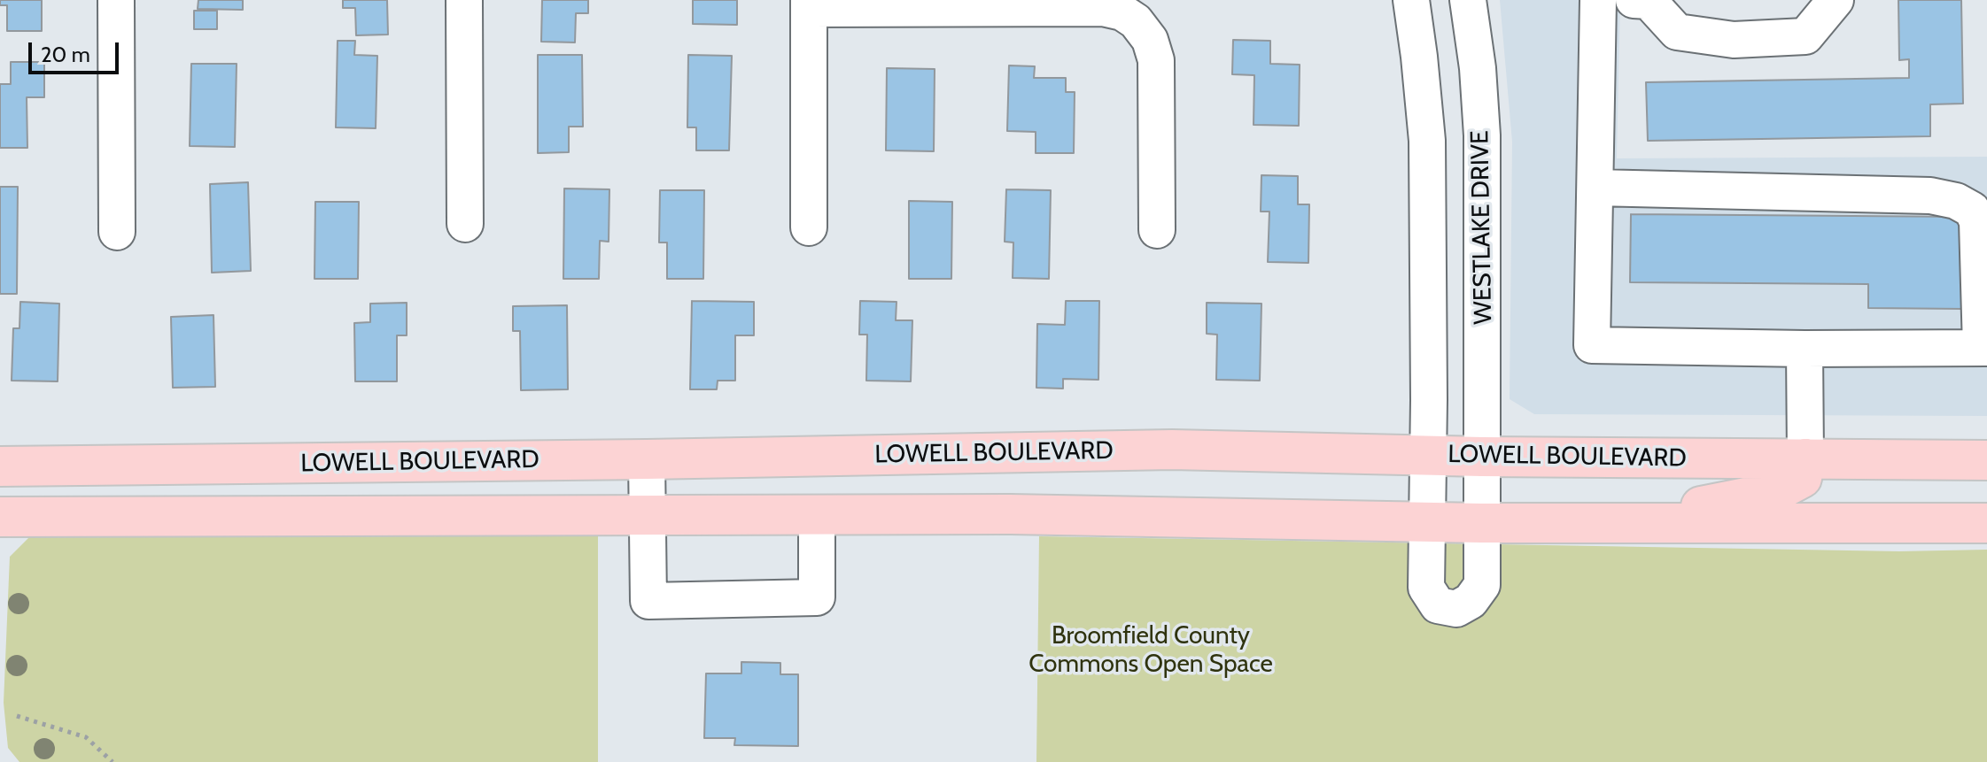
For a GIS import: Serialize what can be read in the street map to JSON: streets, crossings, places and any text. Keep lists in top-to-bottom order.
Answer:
{
  "streets": {
    "main road": ["LOWELL BOULEVARD"],
    "street": ["WESTLAKE DRIVE"]
  },
  "crossings": [
    ["WESTLAKE DRIVE", "LOWELL BOULEVARD"]
  ],
  "parks": ["Broomfield County Commons Open Space"],
  "scale_bar": "20 m"
}
